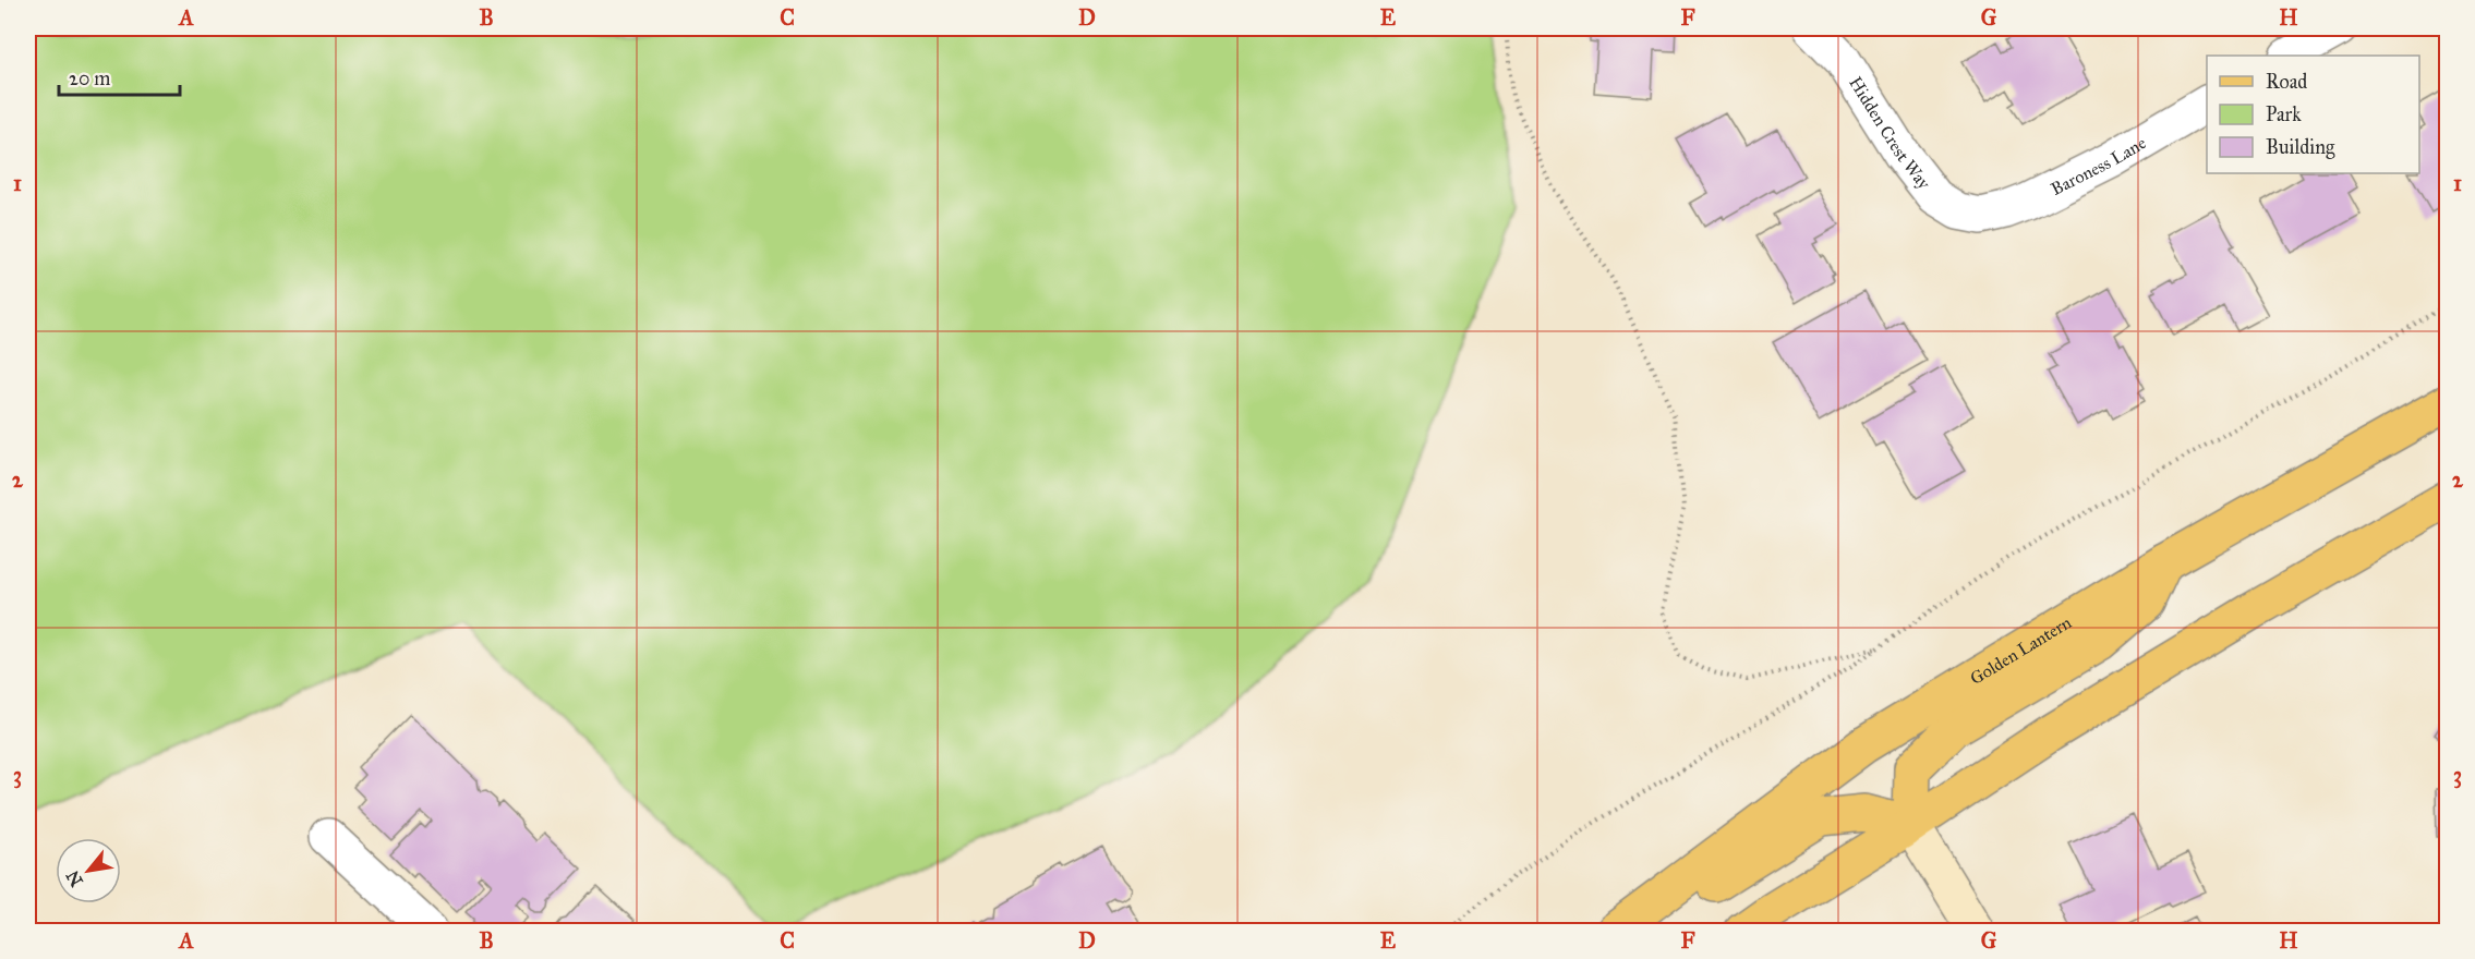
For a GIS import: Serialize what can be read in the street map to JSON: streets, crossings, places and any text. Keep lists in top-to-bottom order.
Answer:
{
  "streets": {
    "main road": ["Golden Lantern"],
    "street": ["Hidden Crest Way", "Baroness Lane"]
  },
  "crossings": [
    ["Hidden Crest Way", "Baroness Lane"]
  ],
  "legend": ["Road", "Park", "Building"],
  "scale_bar": "20 m",
  "north": "bottom left",
  "grid": {
    "columns": [
      "A",
      "B",
      "C",
      "D",
      "E",
      "F",
      "G",
      "H"
    ],
    "rows": ["1", "2", "3"]
  }
}
